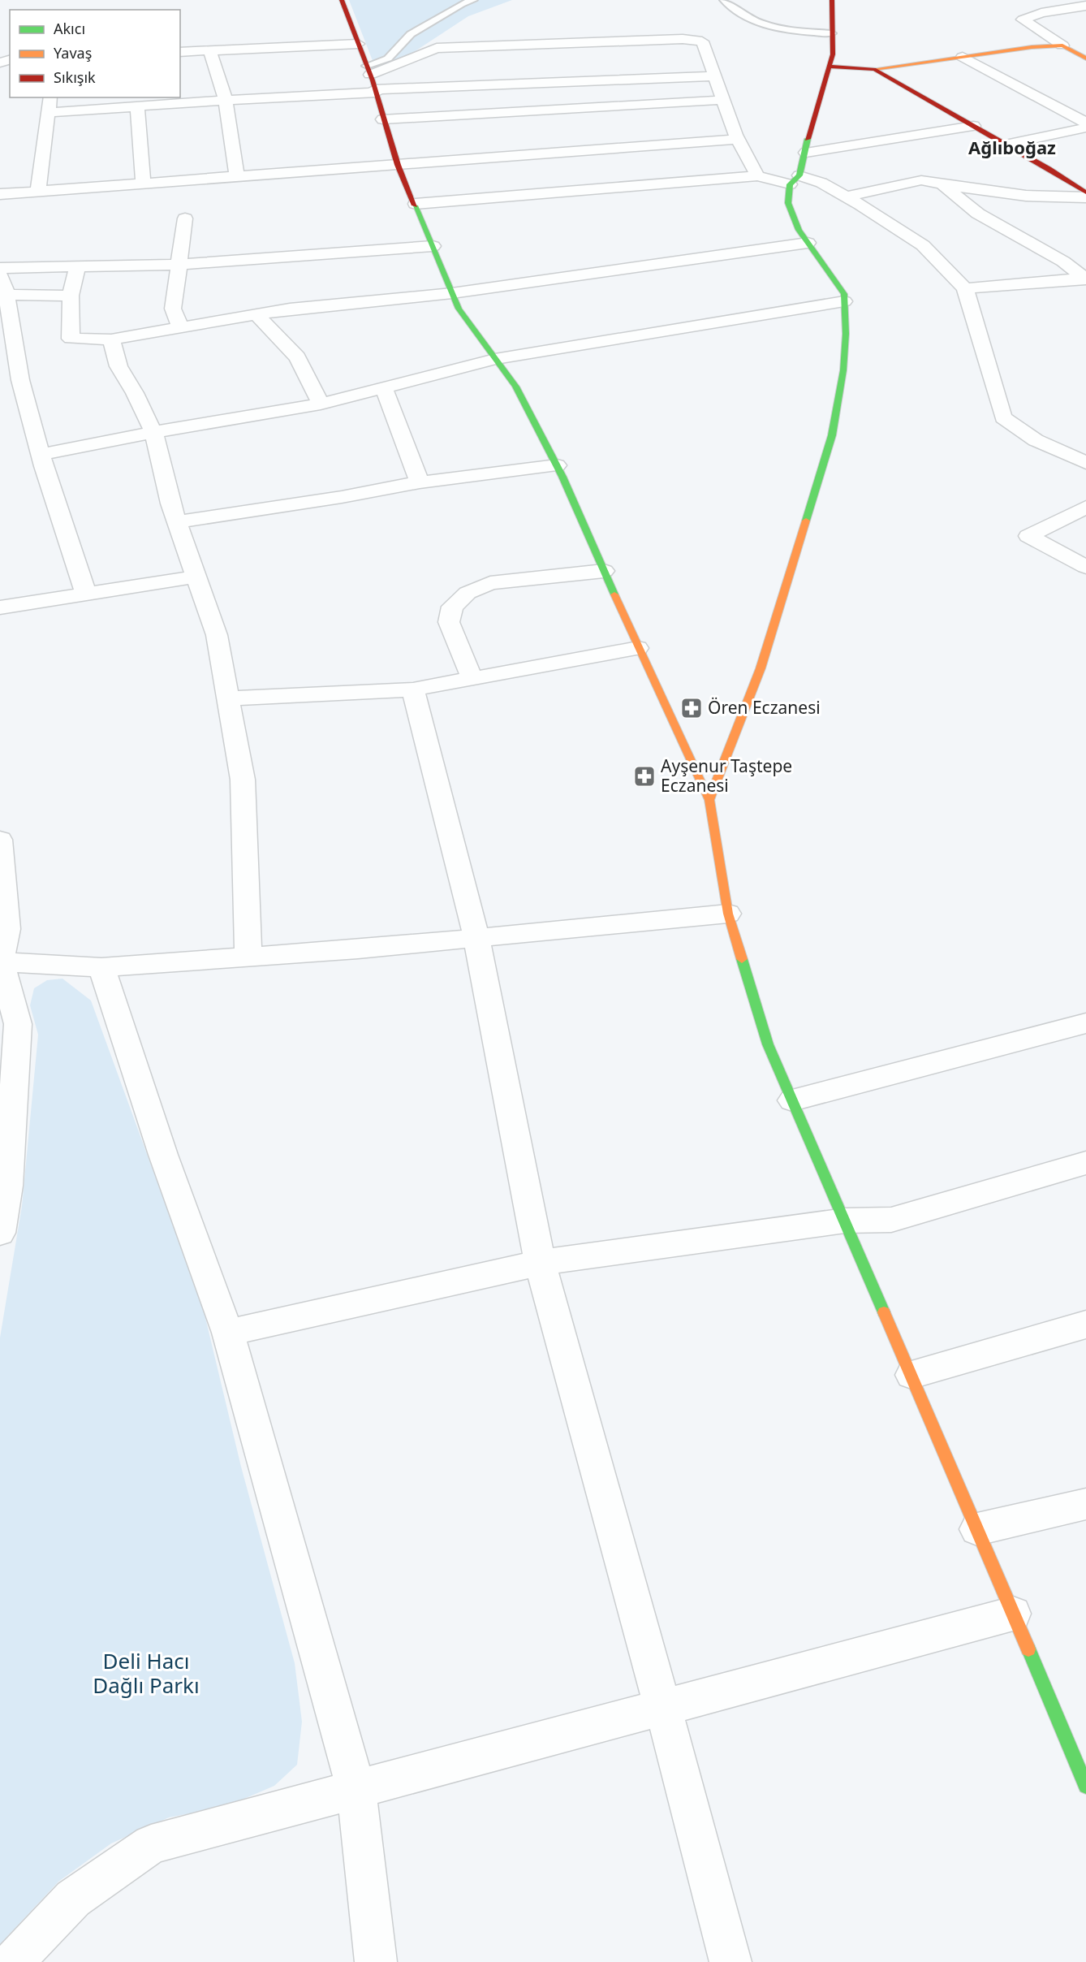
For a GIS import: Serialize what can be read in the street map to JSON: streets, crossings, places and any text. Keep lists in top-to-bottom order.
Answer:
{
  "districts": ["Ağlıboğaz"],
  "parks": ["Deli Hacı Dağlı Parkı"],
  "places": {
    "pharmacy": ["Ören Eczanesi", "Ayşenur Taştepe Eczanesi"]
  },
  "legend": ["Akıcı", "Yavaş", "Sıkışık"]
}
